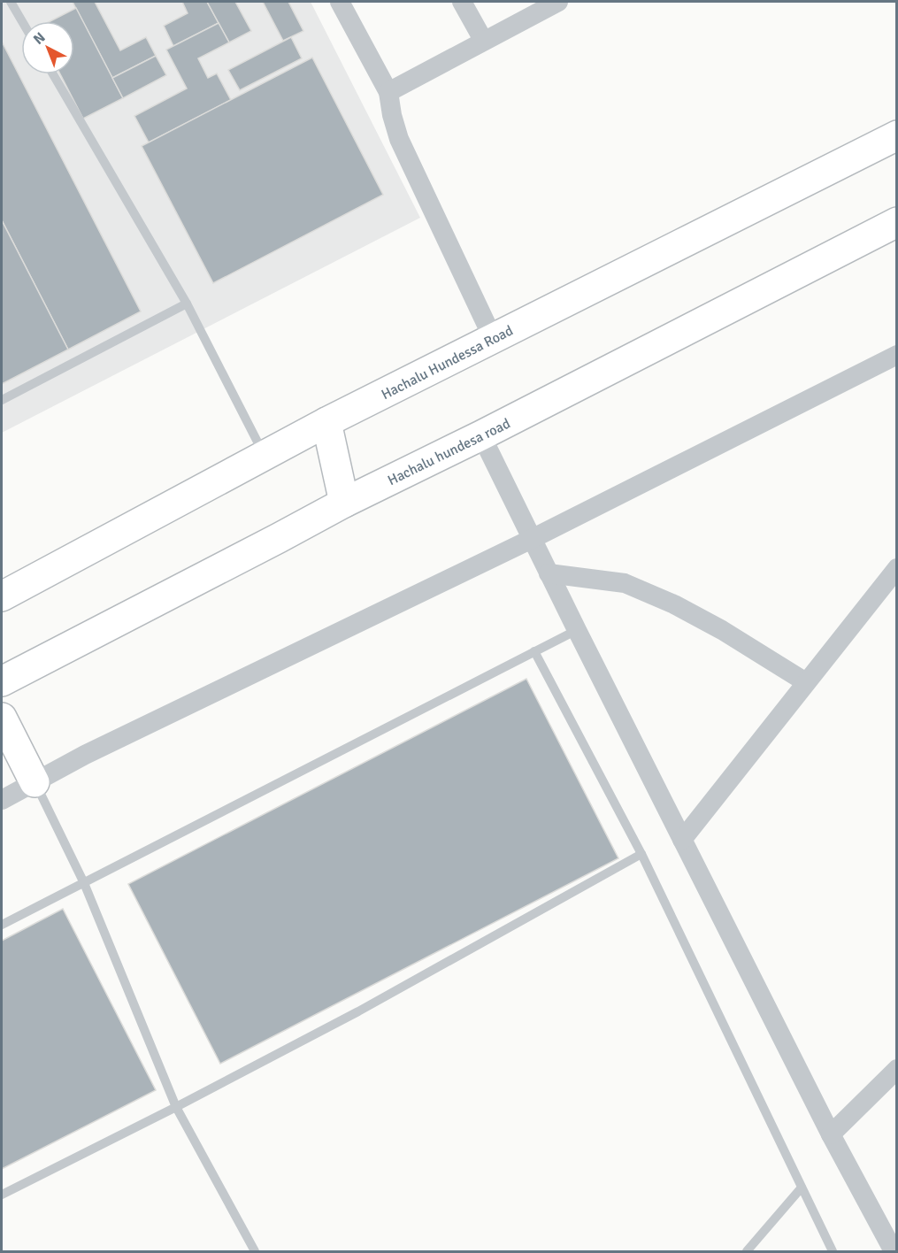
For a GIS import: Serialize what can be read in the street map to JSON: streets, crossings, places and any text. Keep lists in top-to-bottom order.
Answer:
{
  "streets": {
    "main road": ["Hachalu Hundessa Road", "Hachalu hundesa road"]
  },
  "north": "top left"
}
